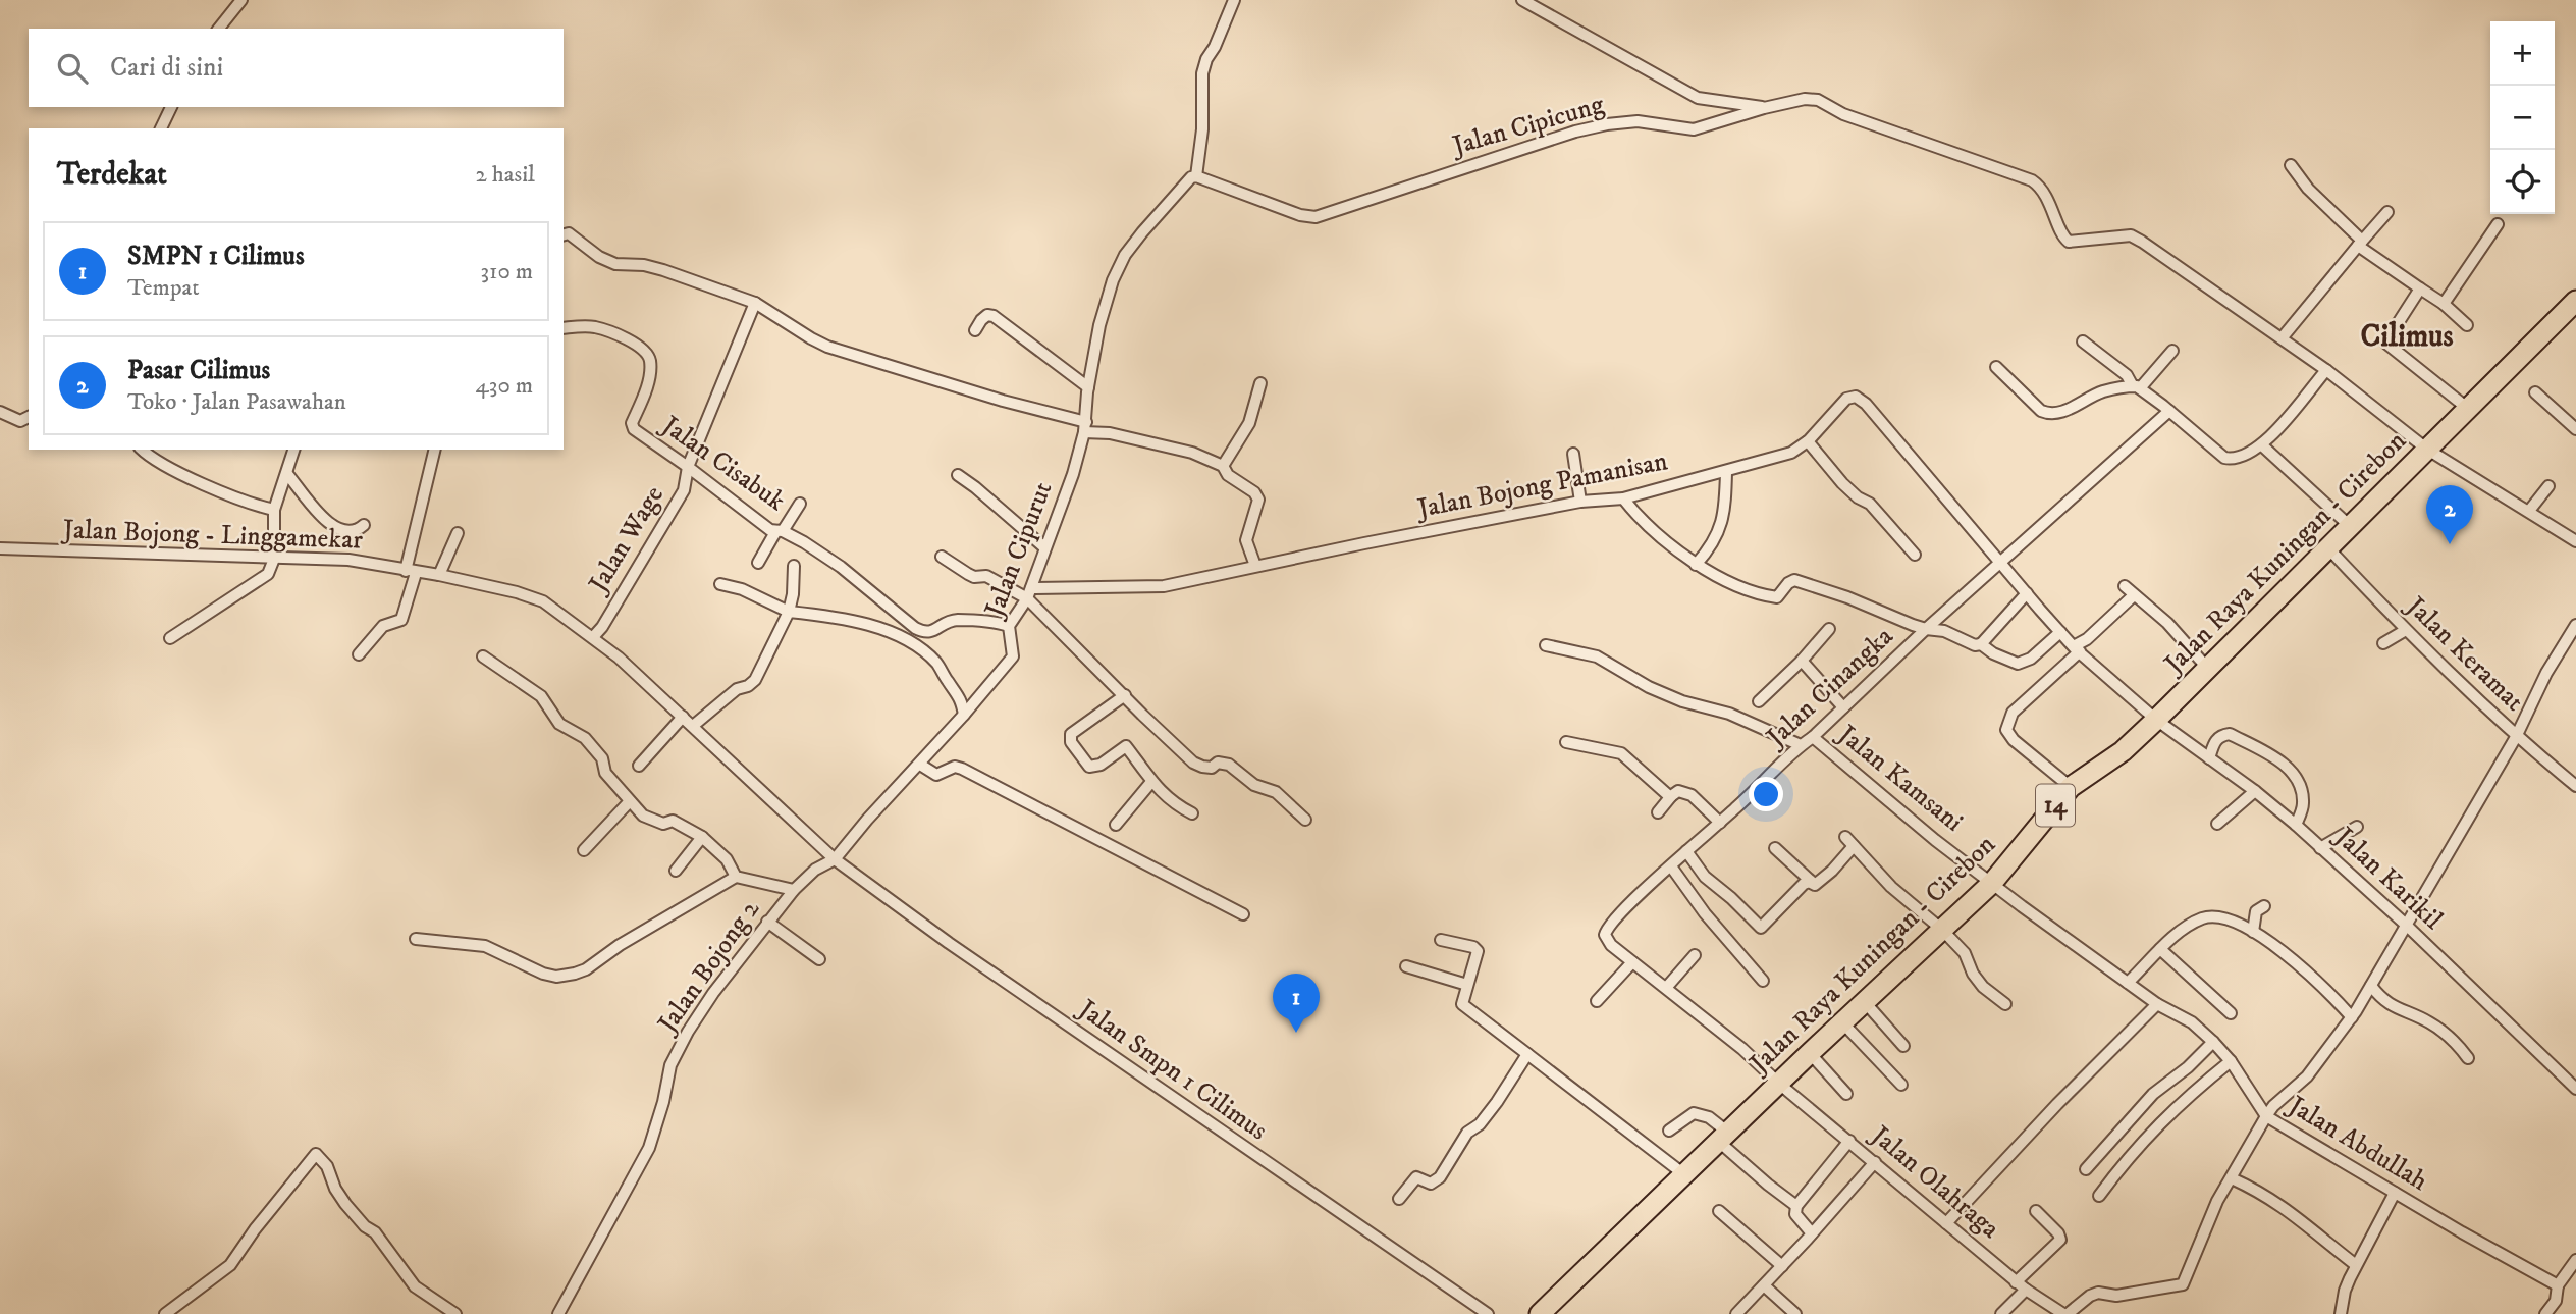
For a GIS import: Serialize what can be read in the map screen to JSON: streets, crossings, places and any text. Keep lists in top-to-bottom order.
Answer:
{
  "streets": {
    "highway": ["Jalan Raya Kuningan - Cirebon", "14"],
    "street": [
      "Jalan Cipicung",
      "Jalan Cisabuk",
      "Jalan Bojong Pamanisan",
      "Jalan Bojong - Linggamekar",
      "Jalan Wage",
      "Jalan Cipurut",
      "Jalan Keramat",
      "Jalan Cinangka",
      "Jalan Kamsani",
      "Jalan Karikil",
      "Jalan Bojong 2",
      "Jalan Smpn 1 Cilimus",
      "Jalan Abdullah",
      "Jalan Olahraga"
    ]
  },
  "crossings": [
    ["Jalan Cipicung", "Jalan Cipurut"],
    ["Jalan Cisabuk", "Jalan Wage"],
    ["Jalan Cisabuk", "Jalan Cipurut"],
    ["Jalan Bojong Pamanisan", "Jalan Cipurut"],
    ["Jalan Bojong Pamanisan", "Jalan Raya Kuningan - Cirebon"],
    ["Jalan Bojong Pamanisan", "Jalan Cinangka"],
    ["Jalan Bojong Pamanisan", "Jalan Karikil"],
    ["Jalan Bojong - Linggamekar", "Jalan Wage"],
    ["Jalan Bojong - Linggamekar", "Jalan Cipurut"],
    ["Jalan Bojong - Linggamekar", "Jalan Bojong 2"],
    ["Jalan Bojong - Linggamekar", "Jalan Smpn 1 Cilimus"],
    ["Jalan Cipurut", "Jalan Bojong 2"],
    ["Jalan Cipurut", "Jalan Smpn 1 Cilimus"],
    ["Jalan Raya Kuningan - Cirebon", "Jalan Keramat"],
    ["Jalan Raya Kuningan - Cirebon", "Jalan Cinangka"],
    ["Jalan Raya Kuningan - Cirebon", "Jalan Kamsani"],
    ["Jalan Raya Kuningan - Cirebon", "Jalan Karikil"],
    ["Jalan Raya Kuningan - Cirebon", "Jalan Abdullah"],
    ["Jalan Raya Kuningan - Cirebon", "Jalan Olahraga"],
    ["Jalan Keramat", "Jalan Olahraga"],
    ["Jalan Cinangka", "Jalan Kamsani"],
    ["Jalan Cinangka", "Jalan Olahraga"],
    ["Jalan Kamsani", "Jalan Abdullah"],
    ["Jalan Karikil", "Jalan Olahraga"],
    ["Jalan Bojong 2", "Jalan Smpn 1 Cilimus"],
    ["Jalan Abdullah", "Jalan Olahraga"]
  ],
  "districts": ["Cilimus"],
  "page": {
    "map_buttons": ["+", "−"],
    "search": "Cari di sini",
    "heading": ["Terdekat", "2 hasil"],
    "list": [
      {
        "mark": "1",
        "name": "SMPN 1 Cilimus",
        "note": "Tempat",
        "value": "310 m"
      },
      {
        "mark": "2",
        "name": "Pasar Cilimus",
        "note": "Toko · Jalan Pasawahan",
        "value": "430 m"
      }
    ],
    "pins": ["2", "1"]
  }
}
